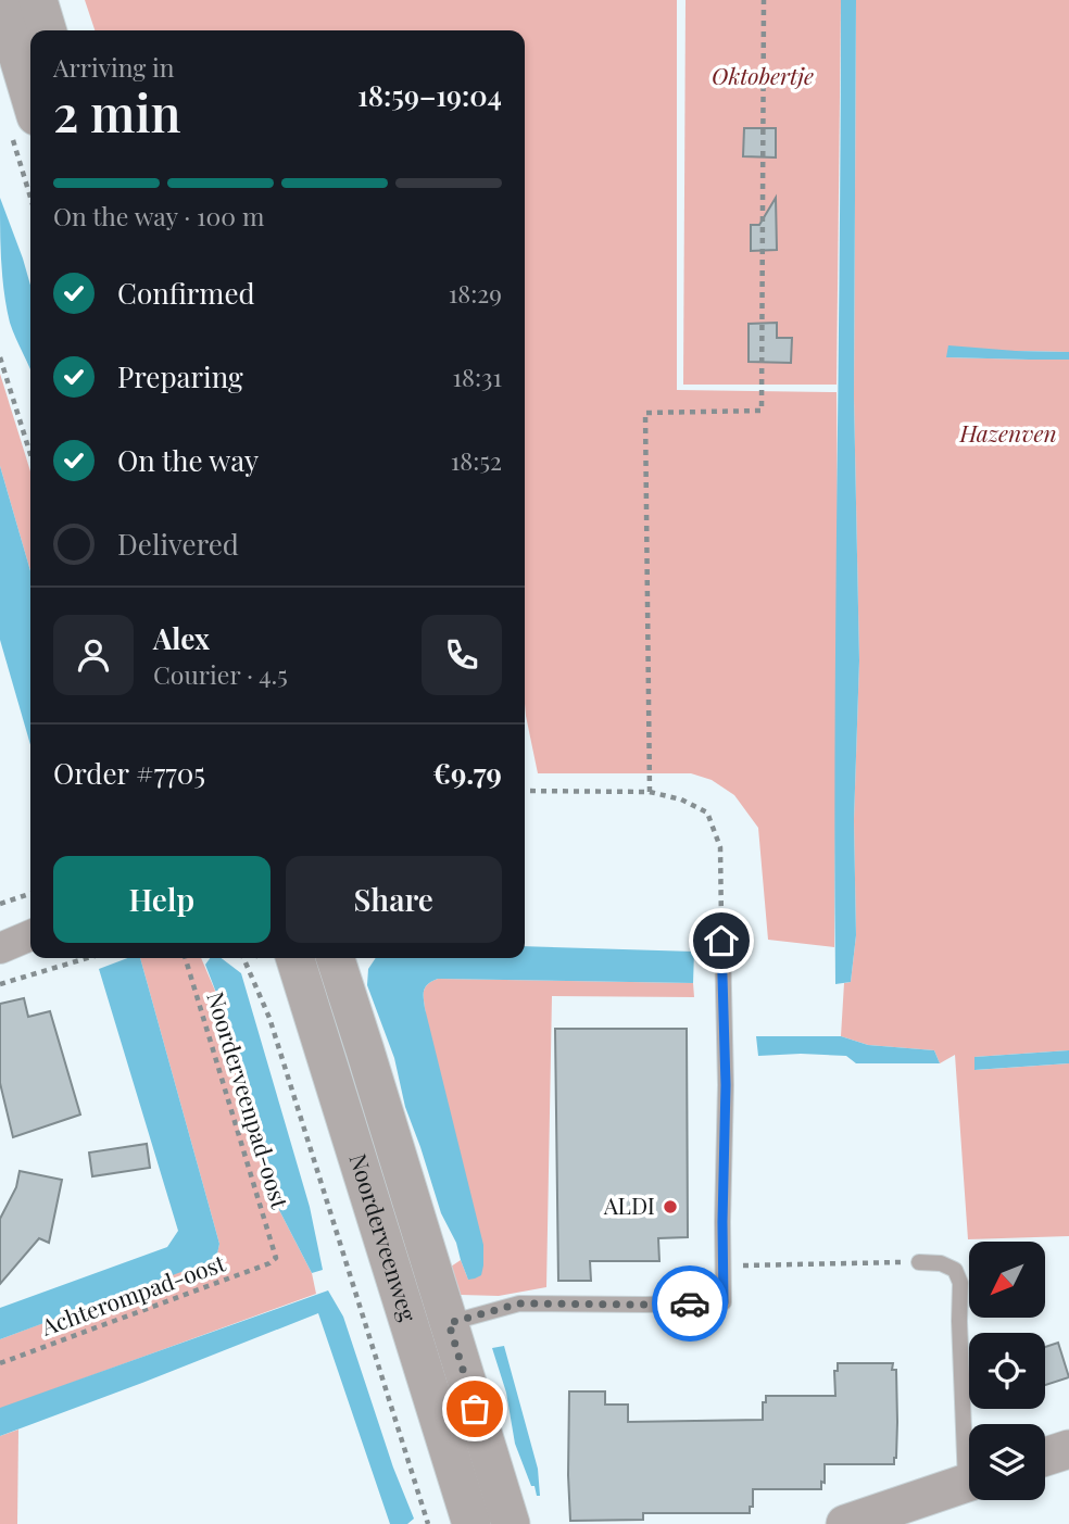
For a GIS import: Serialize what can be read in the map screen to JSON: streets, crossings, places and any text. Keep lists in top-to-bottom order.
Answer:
{
  "streets": {
    "street": ["Noorderveenweg"],
    "path": ["Noorderveenpad-oost", "Achterompad-oost"]
  },
  "crossings": [
    ["Noorderveenpad-oost", "Achterompad-oost"]
  ],
  "parks": ["Oktobertje", "Hazenven"],
  "places": ["ALDI"],
  "north": "bottom left",
  "page": {
    "heading": ["2 min", "Arriving in", "18:59–19:04"],
    "panel": [
      "Alex",
      "Courier · 4.5",
      "Order #7705",
      "€9.79"
    ],
    "bar": "On the way · 100 m",
    "list": [
      ["Confirmed", "18:29"],
      ["Preparing", "18:31"],
      ["On the way", "18:52"],
      "Delivered"
    ],
    "buttons": ["Help", "Share"]
  }
}
